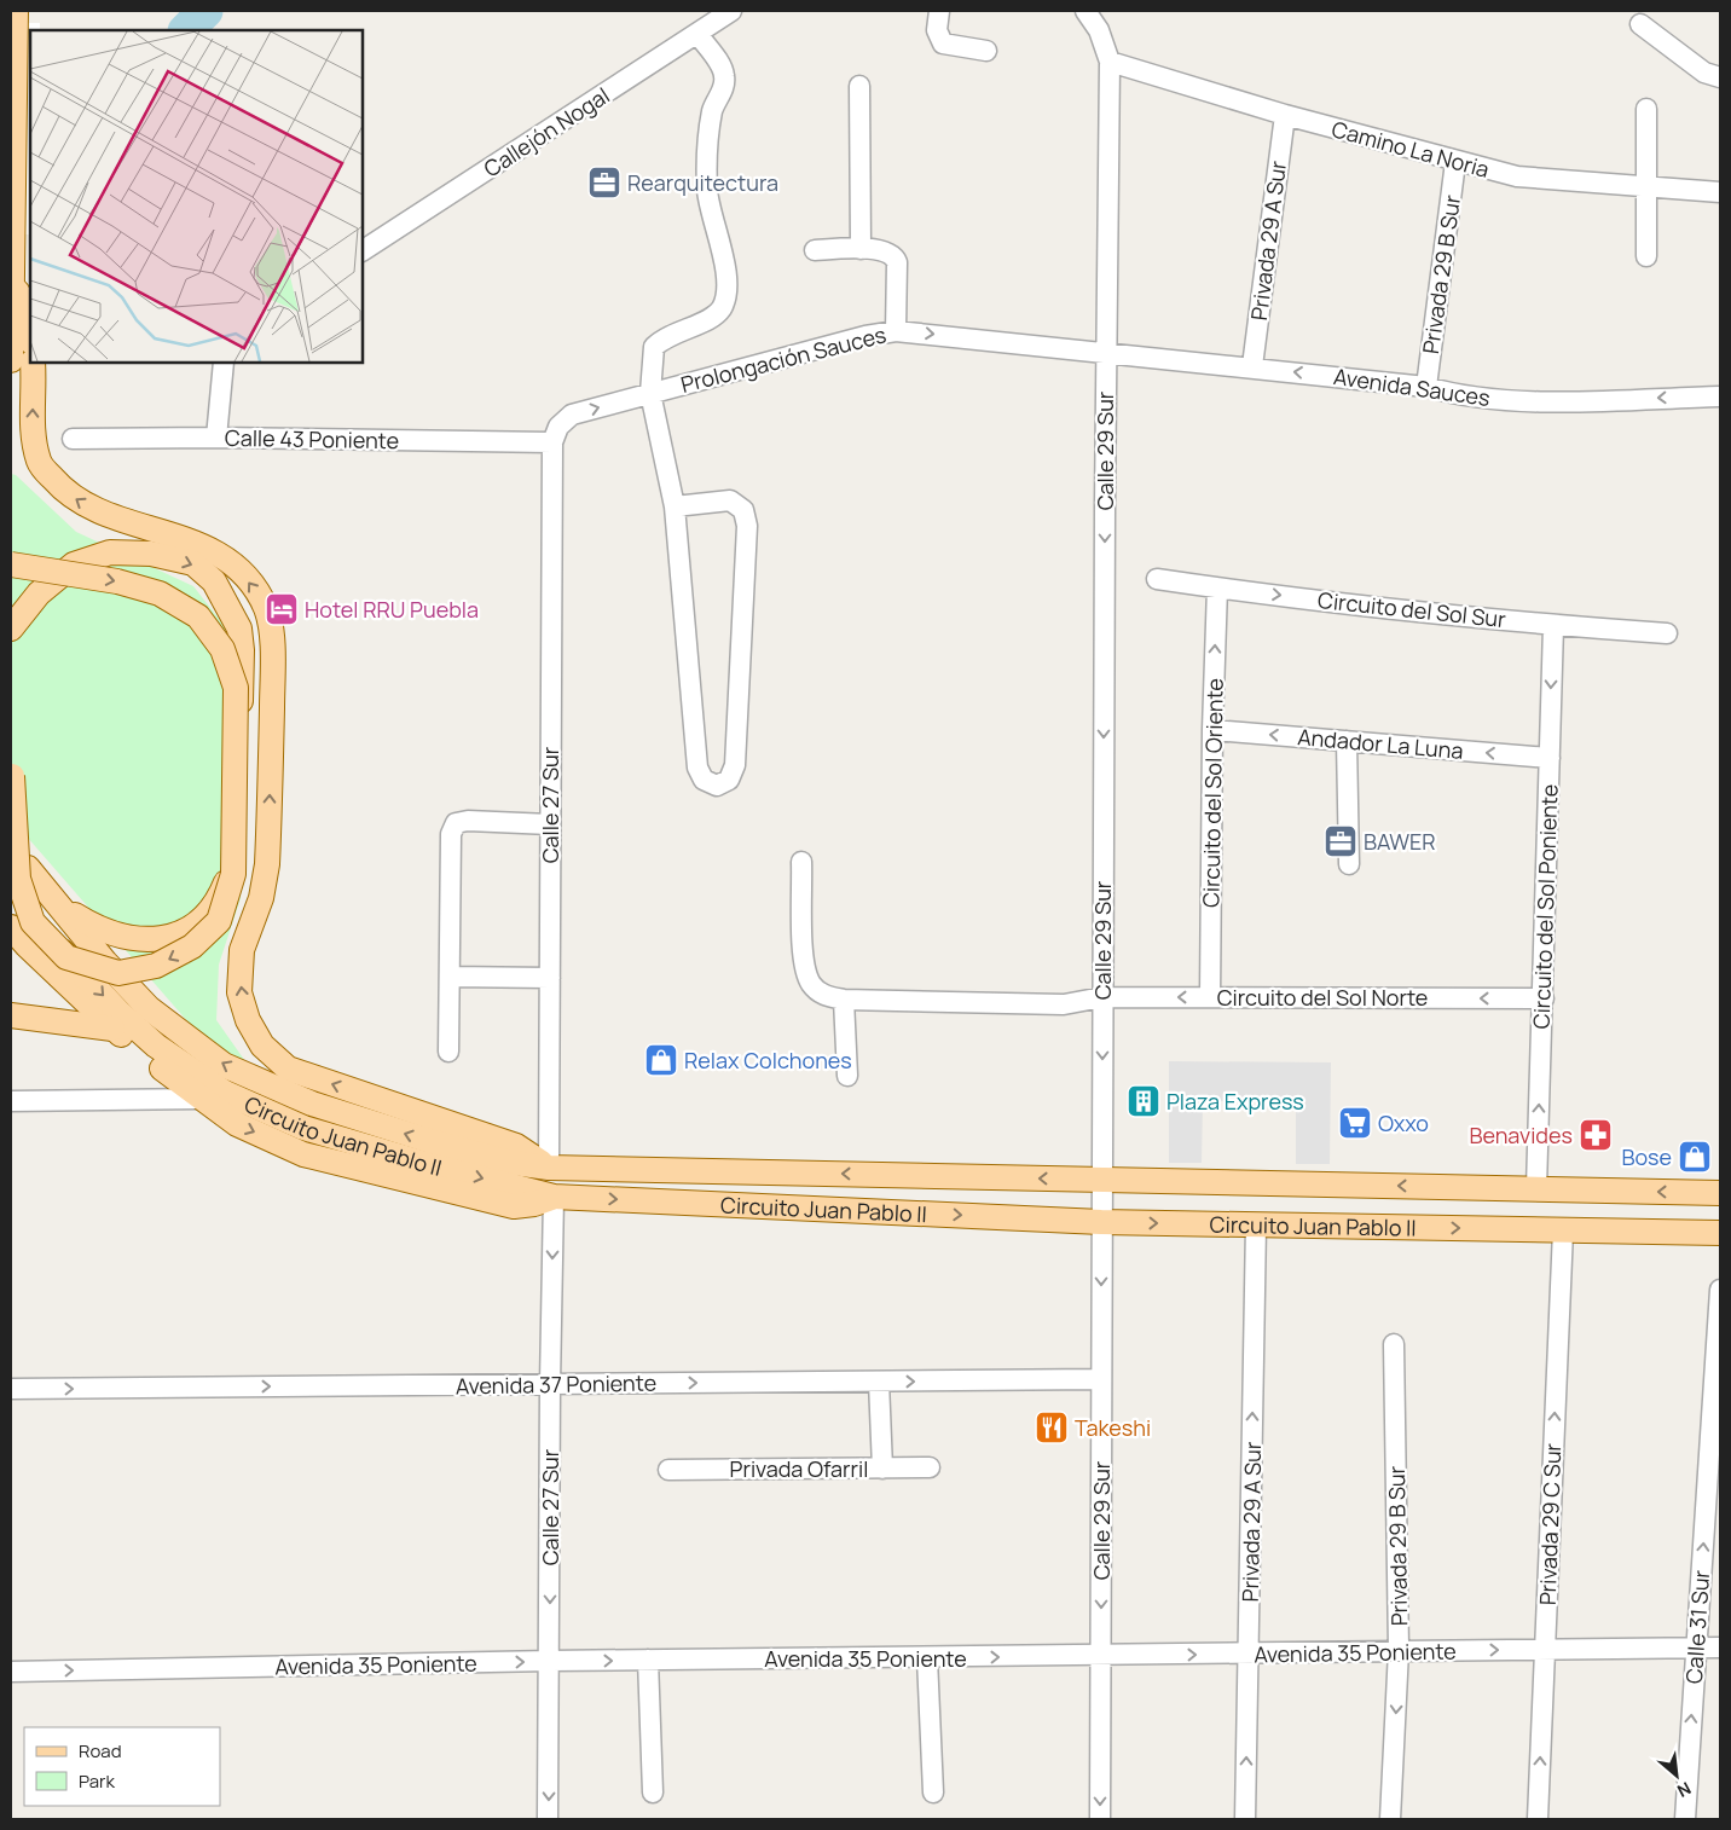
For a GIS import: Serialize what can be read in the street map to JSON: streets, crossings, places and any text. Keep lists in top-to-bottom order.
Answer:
{
  "streets": {
    "main road": ["Circuito Juan Pablo II"],
    "street": [
      "Callejón Nogal",
      "Camino La Noria",
      "Privada 29 A Sur",
      "Privada 29 B Sur",
      "Prolongación Sauces",
      "Avenida Sauces",
      "Calle 43 Poniente",
      "Calle 29 Sur",
      "Circuito del Sol Sur",
      "Andador La Luna",
      "Circuito del Sol Oriente",
      "Calle 27 Sur",
      "Circuito del Sol Poniente",
      "Circuito del Sol Norte",
      "Avenida 37 Poniente",
      "Privada Ofarril",
      "Privada 29 C Sur",
      "Calle 31 Sur",
      "Avenida 35 Poniente"
    ]
  },
  "crossings": [
    ["Camino La Noria", "Privada 29 A Sur"],
    ["Camino La Noria", "Privada 29 B Sur"],
    ["Camino La Noria", "Calle 29 Sur"],
    ["Privada 29 A Sur", "Avenida Sauces"],
    ["Privada 29 A Sur", "Circuito Juan Pablo II"],
    ["Privada 29 A Sur", "Avenida 35 Poniente"],
    ["Privada 29 B Sur", "Avenida Sauces"],
    ["Privada 29 B Sur", "Avenida 35 Poniente"],
    ["Prolongación Sauces", "Avenida Sauces"],
    ["Prolongación Sauces", "Calle 43 Poniente"],
    ["Prolongación Sauces", "Calle 29 Sur"],
    ["Prolongación Sauces", "Calle 27 Sur"],
    ["Avenida Sauces", "Calle 29 Sur"],
    ["Calle 43 Poniente", "Calle 27 Sur"],
    ["Calle 29 Sur", "Circuito del Sol Norte"],
    ["Calle 29 Sur", "Circuito Juan Pablo II"],
    ["Calle 29 Sur", "Avenida 37 Poniente"],
    ["Calle 29 Sur", "Avenida 35 Poniente"],
    ["Circuito del Sol Sur", "Circuito del Sol Oriente"],
    ["Circuito del Sol Sur", "Circuito del Sol Poniente"],
    ["Andador La Luna", "Circuito del Sol Oriente"],
    ["Andador La Luna", "Circuito del Sol Poniente"],
    ["Circuito del Sol Oriente", "Circuito del Sol Norte"],
    ["Calle 27 Sur", "Circuito Juan Pablo II"],
    ["Calle 27 Sur", "Avenida 37 Poniente"],
    ["Calle 27 Sur", "Avenida 35 Poniente"],
    ["Circuito del Sol Poniente", "Circuito del Sol Norte"],
    ["Circuito del Sol Poniente", "Circuito Juan Pablo II"],
    ["Circuito Juan Pablo II", "Privada 29 C Sur"],
    ["Privada 29 C Sur", "Avenida 35 Poniente"],
    ["Calle 31 Sur", "Avenida 35 Poniente"]
  ],
  "one_way": [
    "Privada 29 A Sur",
    "Prolongación Sauces",
    "Avenida Sauces",
    "Calle 29 Sur",
    "Circuito del Sol Sur",
    "Andador La Luna",
    "Calle 27 Sur",
    "Circuito del Sol Norte",
    "Avenida 37 Poniente",
    "Privada 29 C Sur",
    "Calle 31 Sur",
    "Avenida 35 Poniente"
  ],
  "places": {
    "office": ["Rearquitectura", "BAWER"],
    "hotel": ["Hotel RRU Puebla"],
    "shop": ["Relax Colchones", "Bose"],
    "building": ["Plaza Express"],
    "supermarket": ["Oxxo"],
    "pharmacy": ["Benavides"],
    "restaurant": ["Takeshi"]
  },
  "legend": ["Road", "Park"],
  "north": "bottom right"
}
